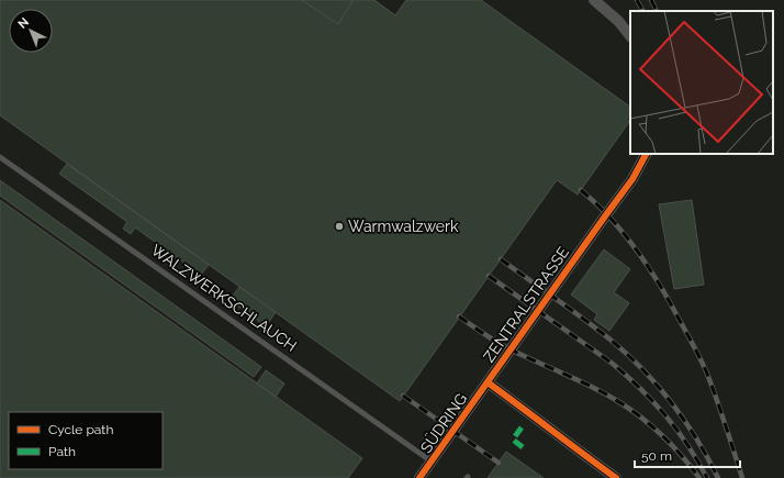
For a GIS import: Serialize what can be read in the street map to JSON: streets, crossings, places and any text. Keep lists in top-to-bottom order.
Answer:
{
  "streets": {
    "street": ["ZENTRALSTRASSE", "SÜDRING"],
    "lane": ["WALZWERKSCHLAUCH"]
  },
  "crossings": [
    ["WALZWERKSCHLAUCH", "SÜDRING"],
    ["ZENTRALSTRASSE", "SÜDRING"]
  ],
  "places": ["Warmwalzwerk"],
  "legend": ["Cycle path", "Path"],
  "scale_bar": "50 m",
  "north": "top left"
}
